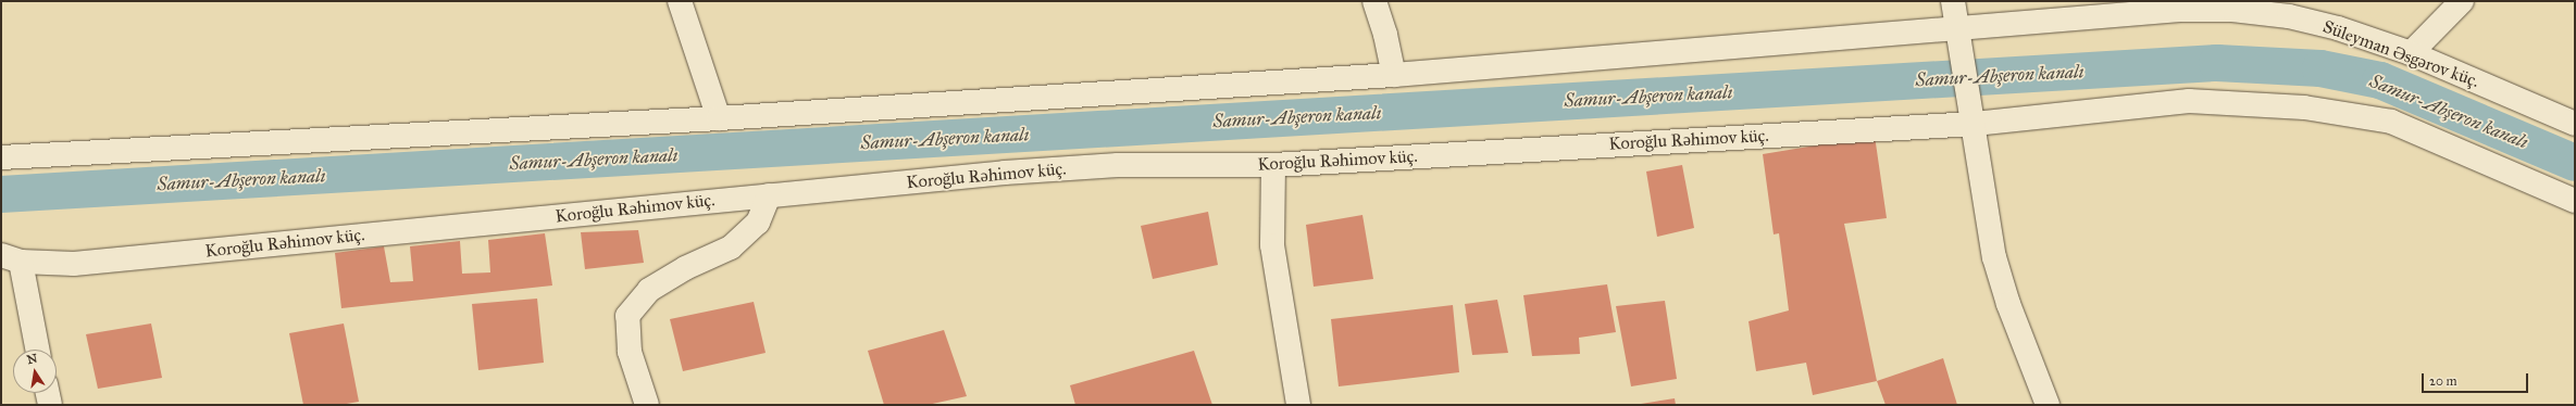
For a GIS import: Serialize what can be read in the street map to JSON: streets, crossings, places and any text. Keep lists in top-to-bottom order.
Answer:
{
  "streets": {
    "street": ["Süleyman Əsgərov küç.", "Koroğlu Rəhimov küç."]
  },
  "water": ["Samur-Abşeron kanalı"],
  "scale_bar": "20 m",
  "north": "top"
}
